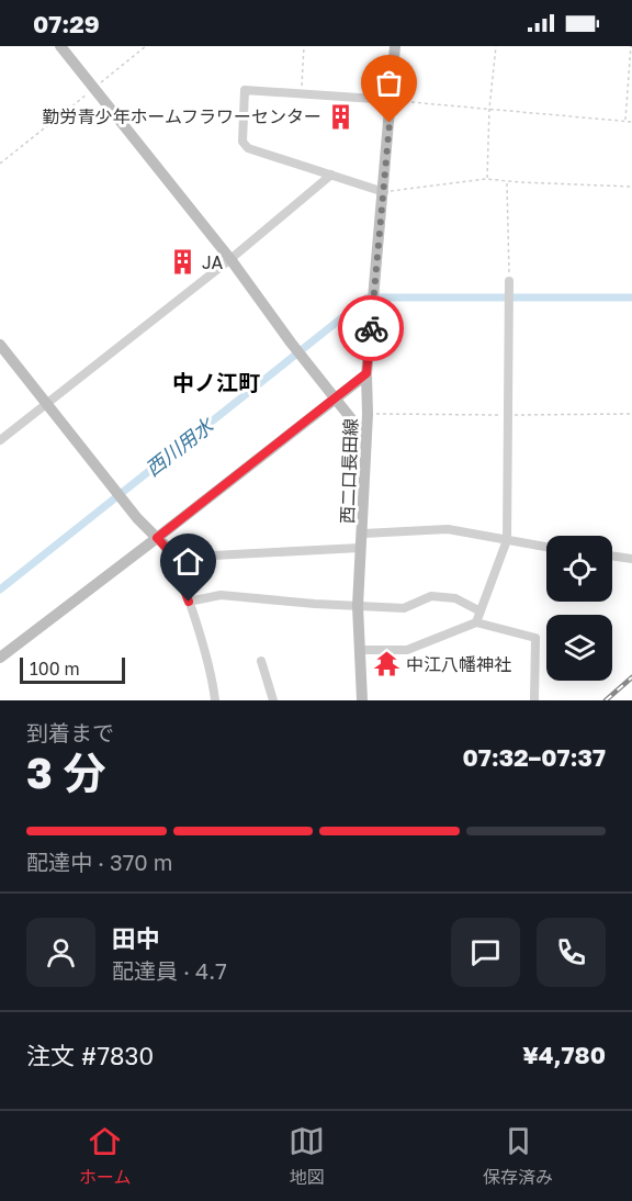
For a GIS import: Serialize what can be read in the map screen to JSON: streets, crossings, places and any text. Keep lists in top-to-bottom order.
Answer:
{
  "streets": {
    "street": ["西二口長田線"]
  },
  "districts": ["中ノ江町"],
  "water": ["西川用水"],
  "places": {
    "building": ["勤労青少年ホームフラワーセンター", "JA"],
    "temple": ["中江八幡神社"]
  },
  "scale_bar": "100 m",
  "page": {
    "status": "07:29",
    "scale": "100 m",
    "heading": ["3 分", "到着まで", "07:32–07:37"],
    "panel": [
      "田中",
      "配達員 · 4.7",
      "注文 #7830",
      "¥4,780"
    ],
    "bar": "配達中 · 370 m",
    "tabs": ["ホーム", "地図", "保存済み"]
  }
}
